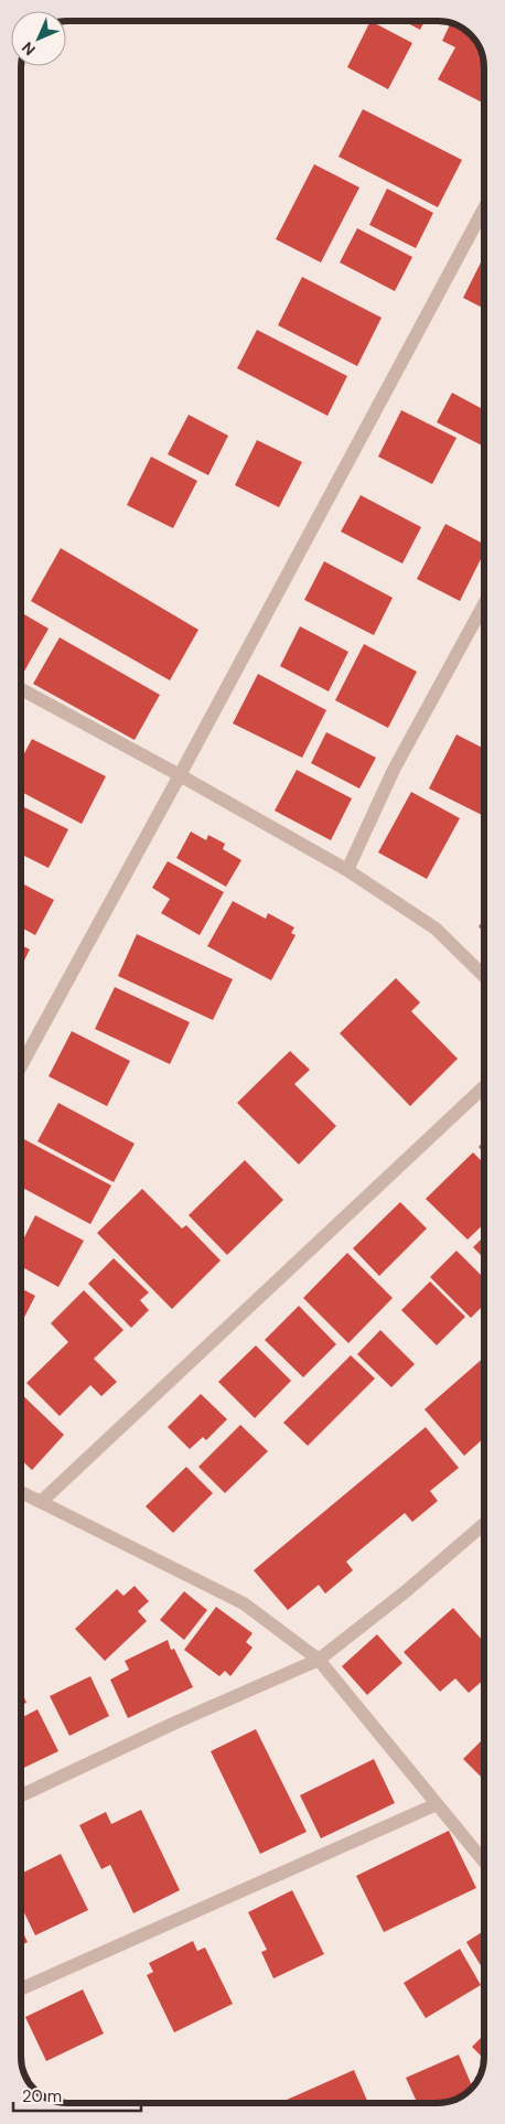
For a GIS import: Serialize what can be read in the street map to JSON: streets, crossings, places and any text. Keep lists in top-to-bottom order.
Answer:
{
  "scale_bar": "20 m",
  "north": "bottom left"
}
